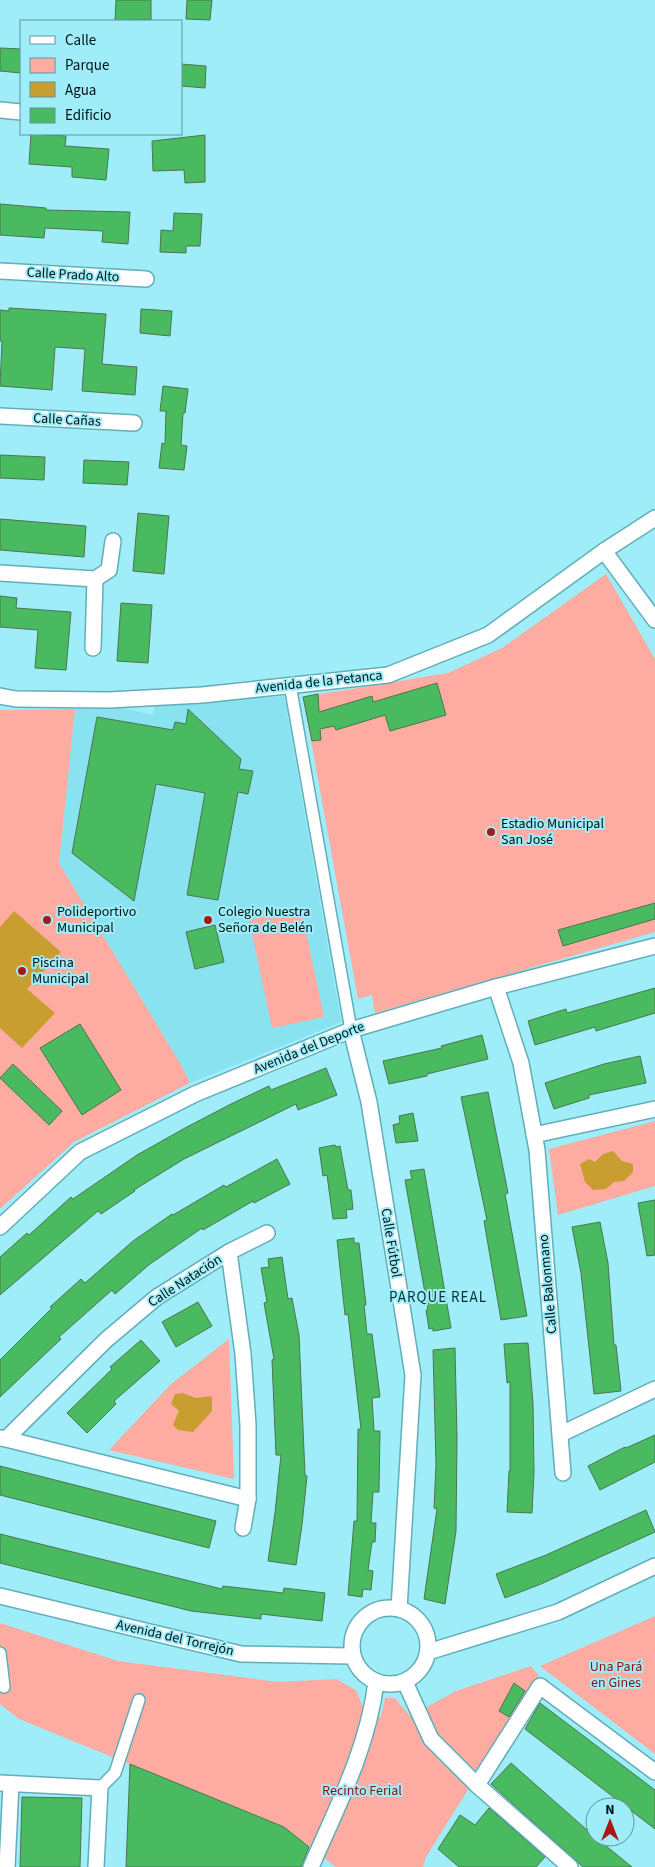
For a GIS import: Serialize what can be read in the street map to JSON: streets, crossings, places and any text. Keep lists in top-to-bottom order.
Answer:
{
  "streets": {
    "street": [
      "Calle Prado Alto",
      "Calle Cañas",
      "Avenida de la Petanca",
      "Avenida del Deporte",
      "Calle Fútbol",
      "Calle Natación",
      "Calle Balonmano",
      "Avenida del Torrejón"
    ]
  },
  "crossings": [
    ["Avenida del Deporte", "Calle Fútbol"],
    ["Avenida del Deporte", "Calle Balonmano"],
    ["Calle Fútbol", "Avenida del Torrejón"]
  ],
  "districts": ["PARQUE REAL"],
  "parks": ["Una Pará en Gines", "Recinto Ferial"],
  "places": [
    "Estadio Municipal San José",
    "Polideportivo Municipal",
    "Colegio Nuestra Señora de Belén",
    "Piscina Municipal"
  ],
  "legend": [
    "Calle",
    "Parque",
    "Agua",
    "Edificio"
  ],
  "north": "top"
}
